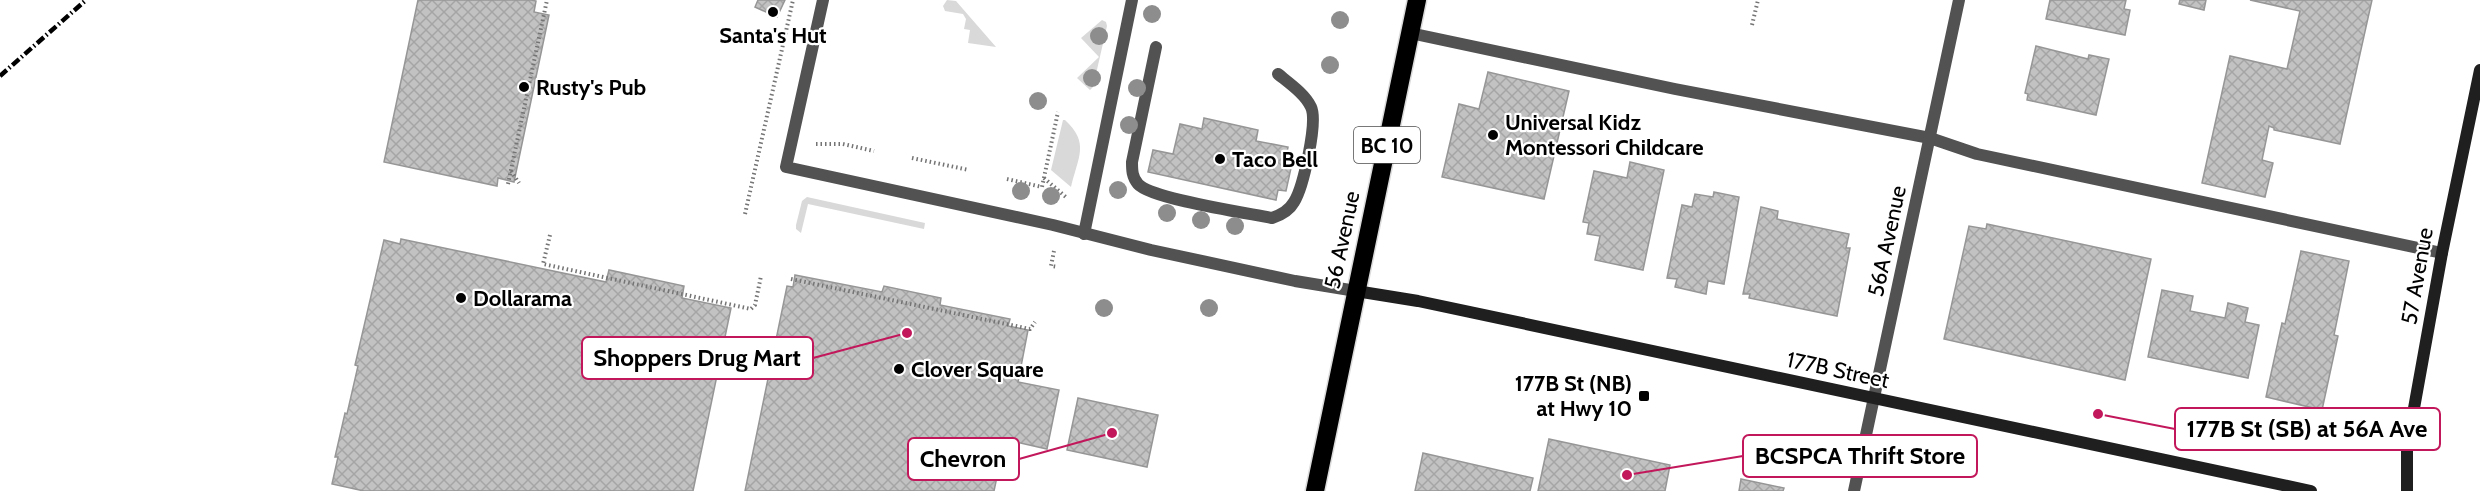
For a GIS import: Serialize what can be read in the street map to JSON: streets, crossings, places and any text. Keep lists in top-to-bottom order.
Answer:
{
  "streets": {
    "highway": ["BC 10", "56 Avenue"],
    "street": ["56A Avenue", "57 Avenue", "177B Street"]
  },
  "crossings": [
    ["56 Avenue", "177B Street"],
    ["56A Avenue", "177B Street"]
  ],
  "places": {
    "other": [
      "Santa's Hut",
      "Rusty's Pub",
      "Universal Kidz Montessori Childcare",
      "Taco Bell",
      "Dollarama",
      "Shoppers Drug Mart",
      "Clover Square",
      "177B St (SB) at 56A Ave",
      "Chevron",
      "BCSPCA Thrift Store"
    ],
    "transit": ["177B St (NB) at Hwy 10"]
  }
}
